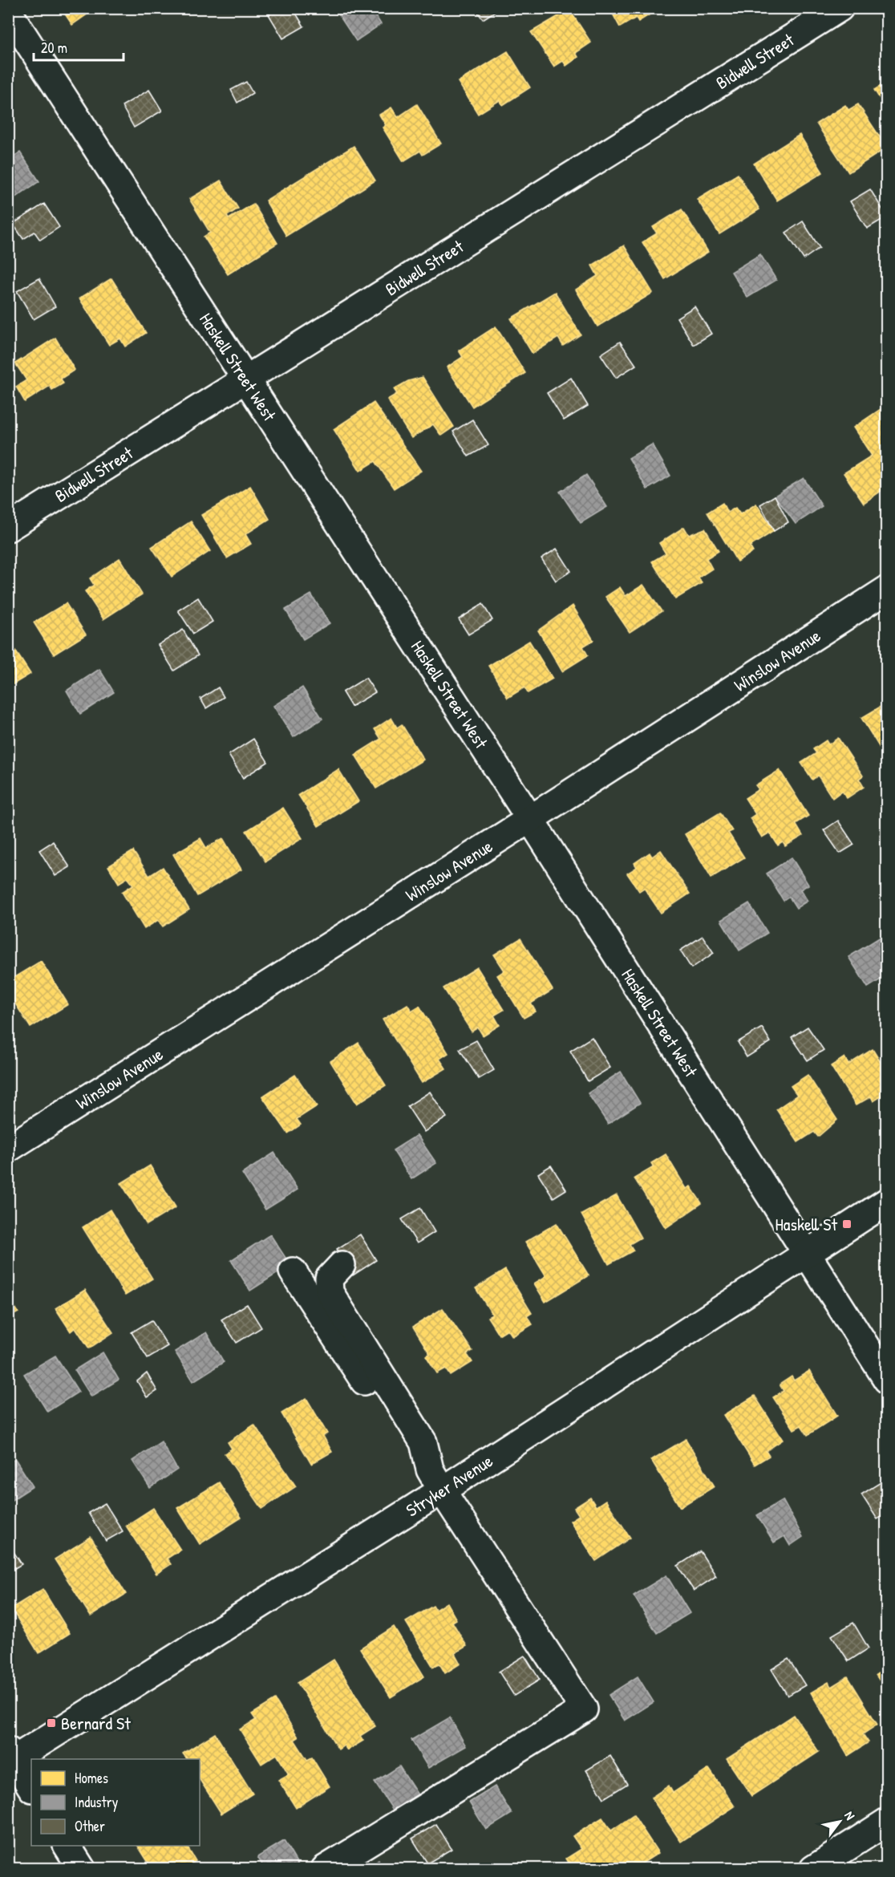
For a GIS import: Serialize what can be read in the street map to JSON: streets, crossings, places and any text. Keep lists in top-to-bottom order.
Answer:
{
  "streets": {
    "street": [
      "Bidwell Street",
      "Haskell Street West",
      "Winslow Avenue",
      "Stryker Avenue"
    ]
  },
  "crossings": [
    ["Bidwell Street", "Haskell Street West"],
    ["Haskell Street West", "Winslow Avenue"],
    ["Haskell Street West", "Stryker Avenue"]
  ],
  "places": {
    "transit": ["Haskell St", "Bernard St"]
  },
  "legend": ["Homes", "Industry", "Other"],
  "scale_bar": "20 m",
  "north": "top right"
}
